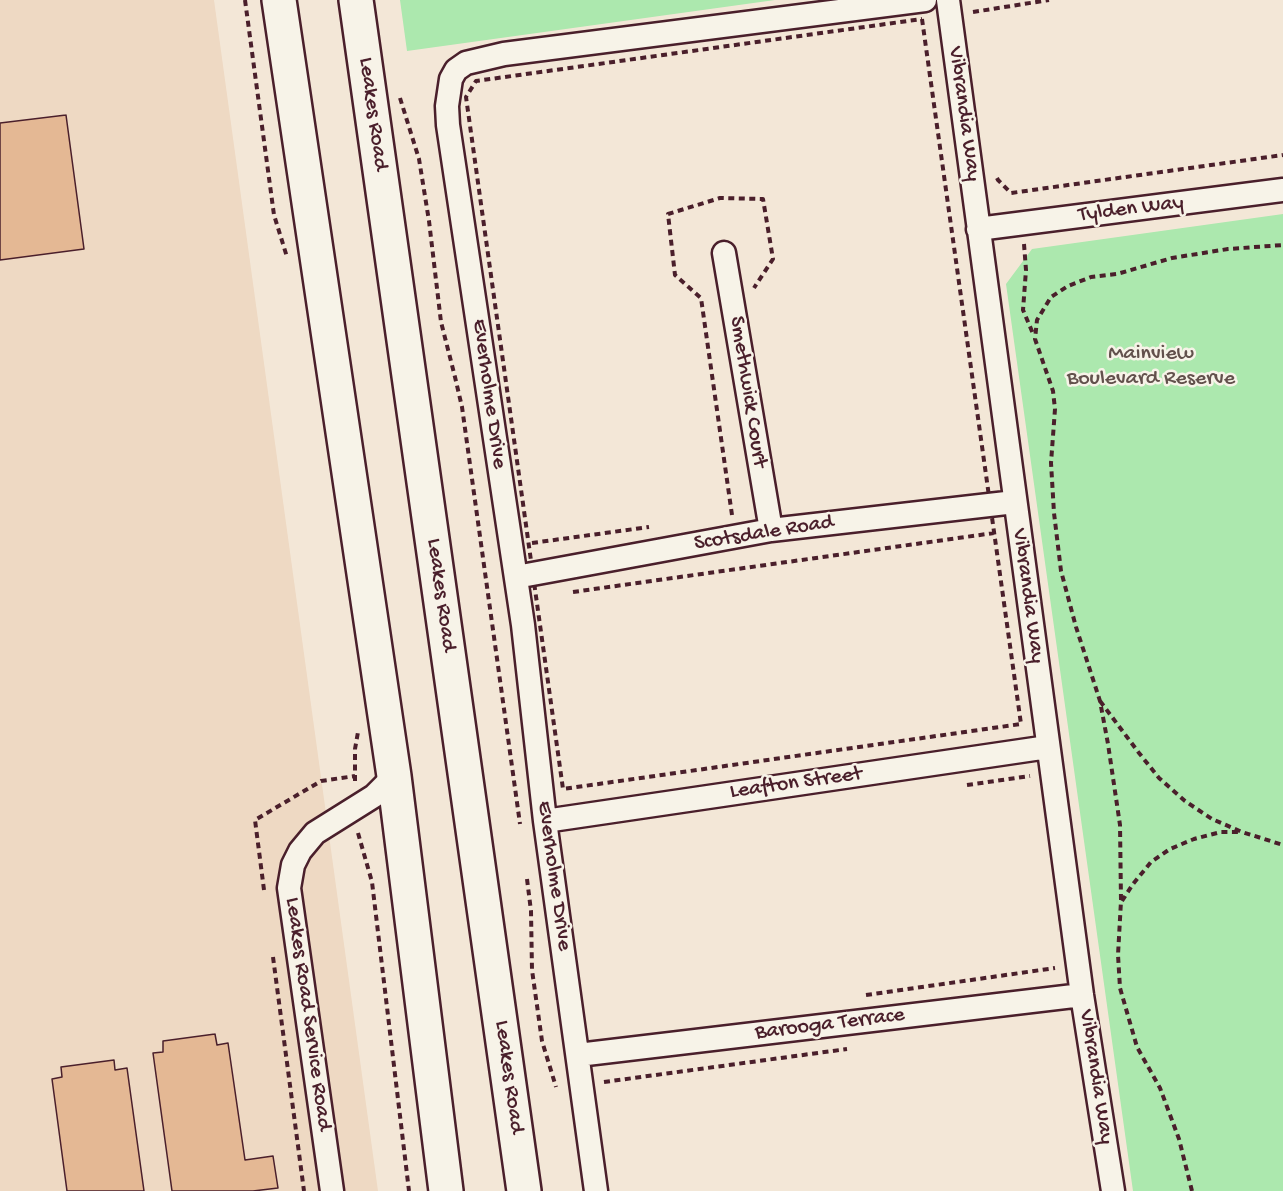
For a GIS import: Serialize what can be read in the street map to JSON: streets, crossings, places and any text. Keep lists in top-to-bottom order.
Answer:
{
  "streets": {
    "highway": ["Leakes Road"],
    "street": [
      "Vibrandia Way",
      "Tylden Way",
      "Smethwick Court",
      "Everholme Drive",
      "Scotsdale Road",
      "Leafton Street",
      "Leakes Road Service Road",
      "Barooga Terrace"
    ]
  },
  "crossings": [
    ["Vibrandia Way", "Tylden Way"],
    ["Vibrandia Way", "Scotsdale Road"],
    ["Vibrandia Way", "Leafton Street"],
    ["Vibrandia Way", "Barooga Terrace"],
    ["Smethwick Court", "Scotsdale Road"],
    ["Everholme Drive", "Scotsdale Road"],
    ["Everholme Drive", "Leafton Street"],
    ["Everholme Drive", "Barooga Terrace"]
  ],
  "parks": ["Mainview Boulevard Reserve"]
}
